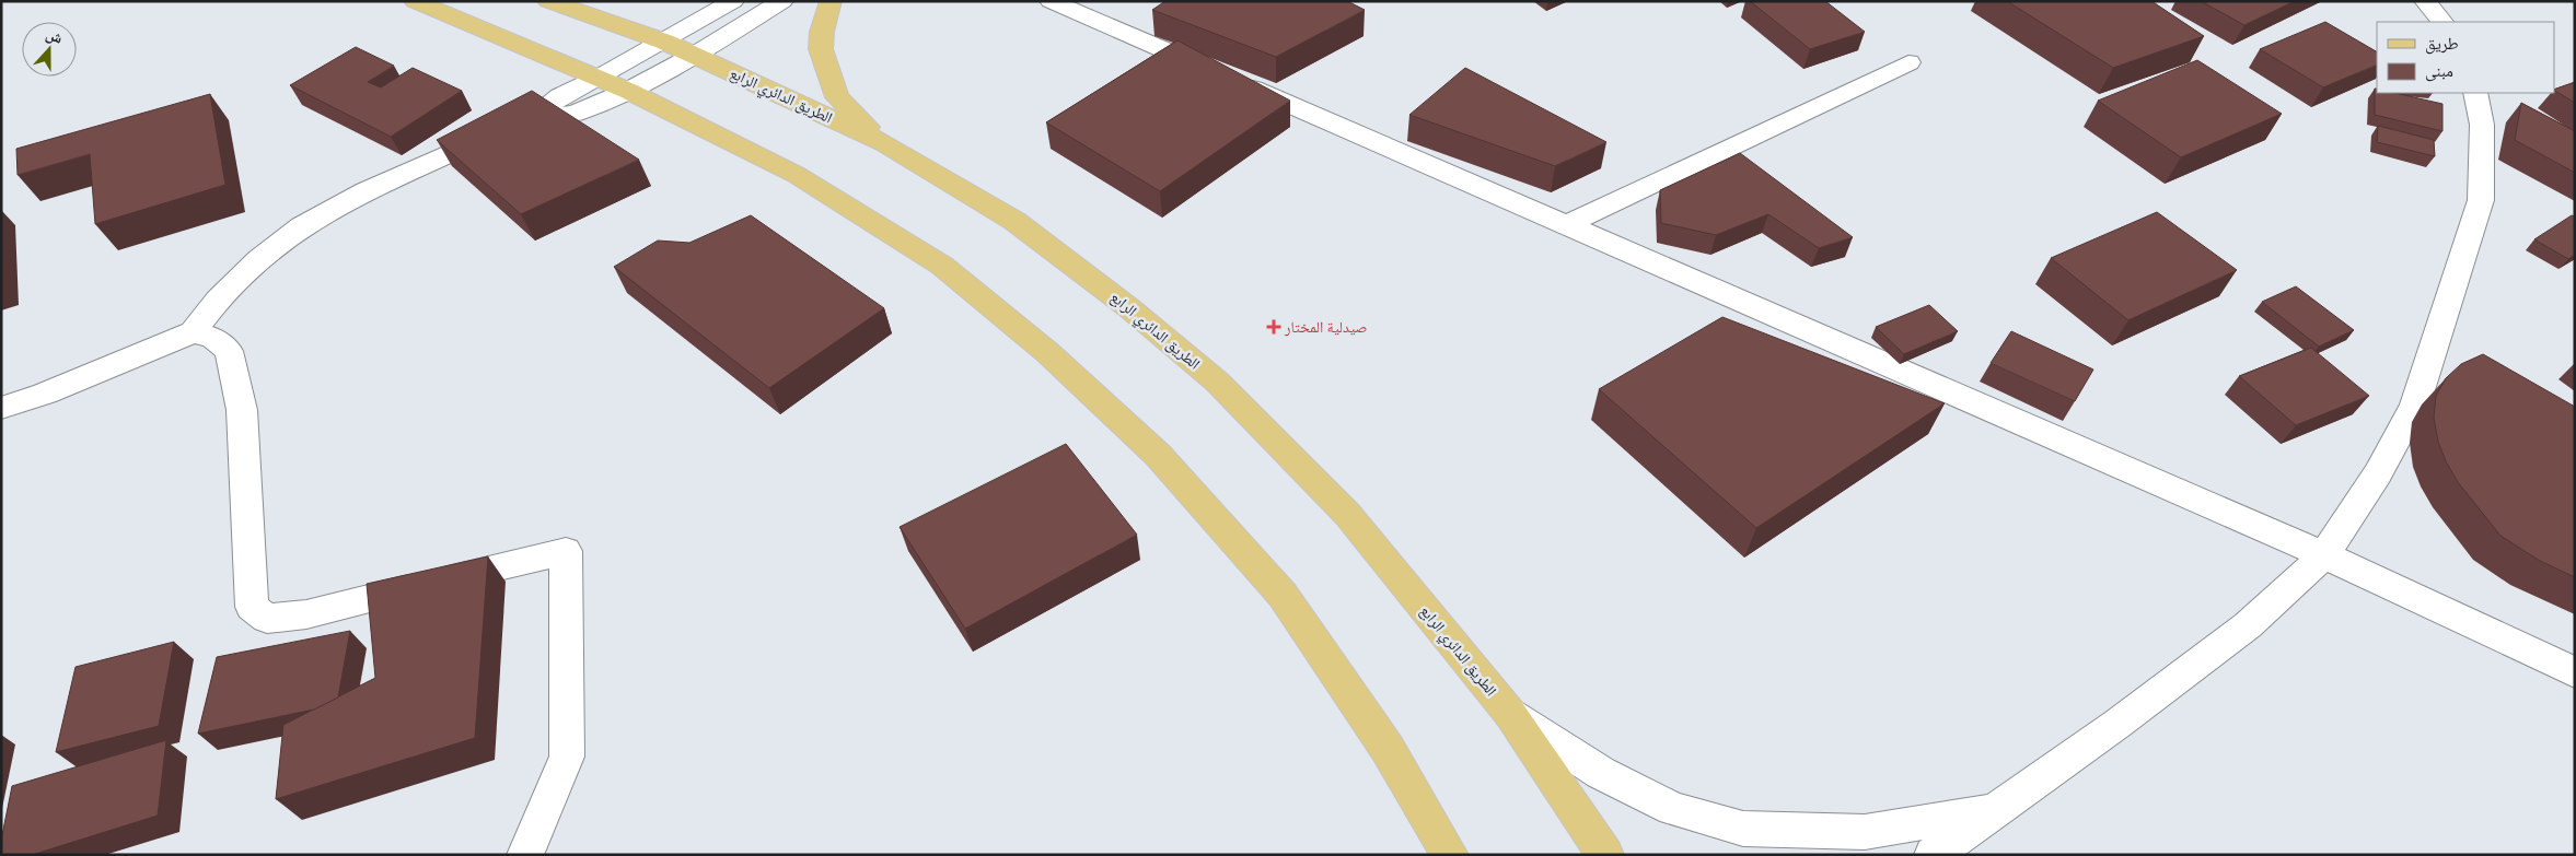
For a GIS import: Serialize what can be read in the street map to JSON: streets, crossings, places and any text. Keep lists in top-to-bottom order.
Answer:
{
  "streets": {
    "main road": ["الطريق الدائري الرابع"]
  },
  "places": {
    "health": ["صيدلية المختار"]
  },
  "legend": ["طريق", "مبنى"],
  "north": "top"
}
